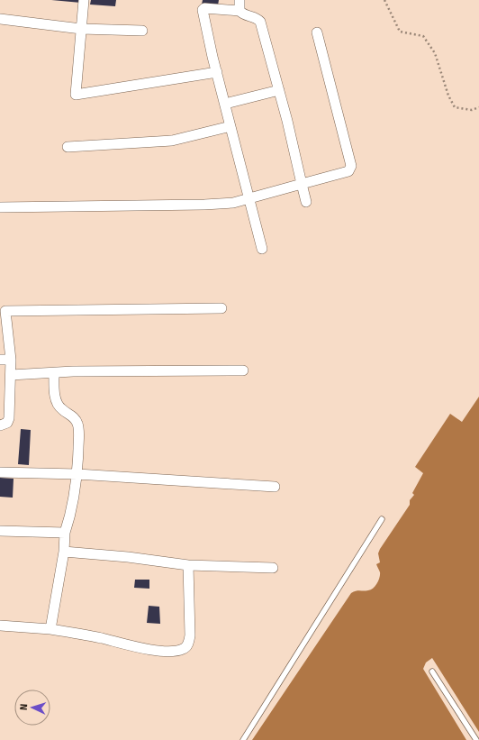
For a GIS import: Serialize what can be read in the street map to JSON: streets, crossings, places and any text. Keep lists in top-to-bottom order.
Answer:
{
  "north": "left"
}
